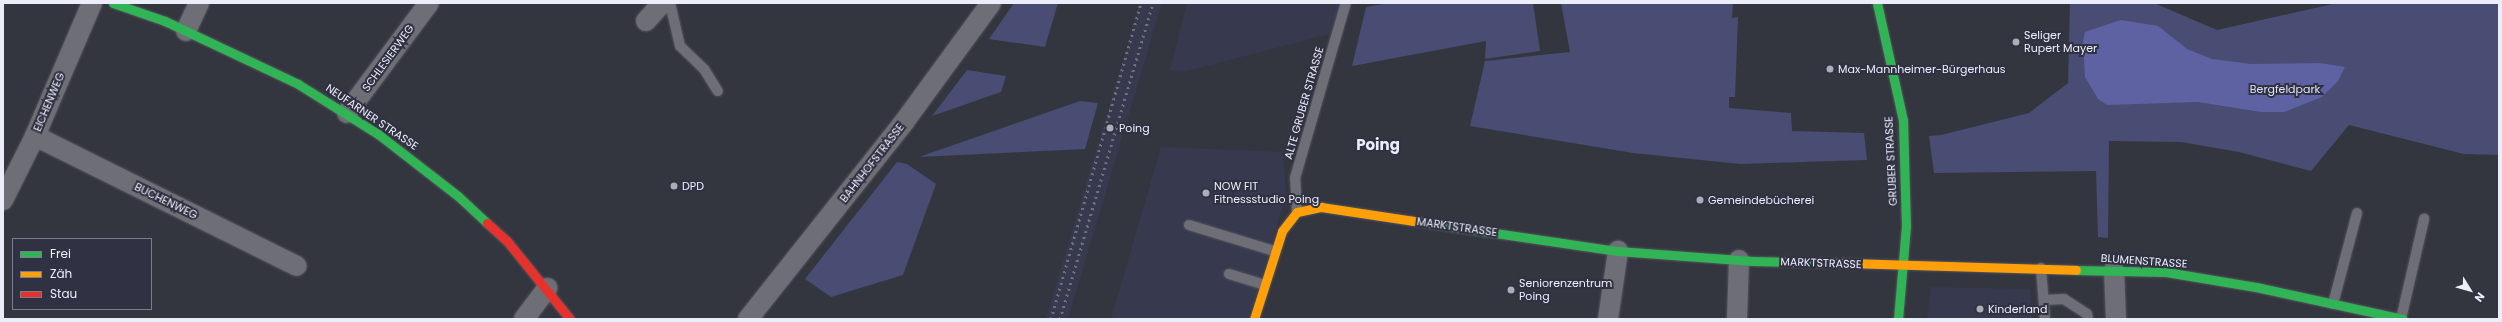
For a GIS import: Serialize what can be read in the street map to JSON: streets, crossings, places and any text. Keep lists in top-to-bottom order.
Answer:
{
  "streets": {
    "street": [
      "SCHLESIERWEG",
      "EICHENWEG",
      "NEUFARNER STRASSE",
      "GRUBER STRASSE",
      "BAHNHOFSTRASSE",
      "BUCHENWEG",
      "MARKTSTRASSE",
      "BLUMENSTRASSE"
    ],
    "lane": ["ALTE GRUBER STRASSE"]
  },
  "crossings": [
    ["SCHLESIERWEG", "NEUFARNER STRASSE"],
    ["EICHENWEG", "BUCHENWEG"],
    ["ALTE GRUBER STRASSE", "MARKTSTRASSE"],
    ["GRUBER STRASSE", "MARKTSTRASSE"],
    ["GRUBER STRASSE", "BLUMENSTRASSE"],
    ["MARKTSTRASSE", "BLUMENSTRASSE"]
  ],
  "districts": ["Poing"],
  "parks": ["Bergfeldpark"],
  "places": [
    "Seliger Rupert Mayer",
    "Max-Mannheimer-Bürgerhaus",
    "Poing",
    "DPD",
    "NOW FIT Fitnessstudio Poing",
    "Gemeindebücherei",
    "Seniorenzentrum Poing",
    "Kinderland"
  ],
  "legend": ["Frei", "Zäh", "Stau"],
  "north": "bottom right"
}
